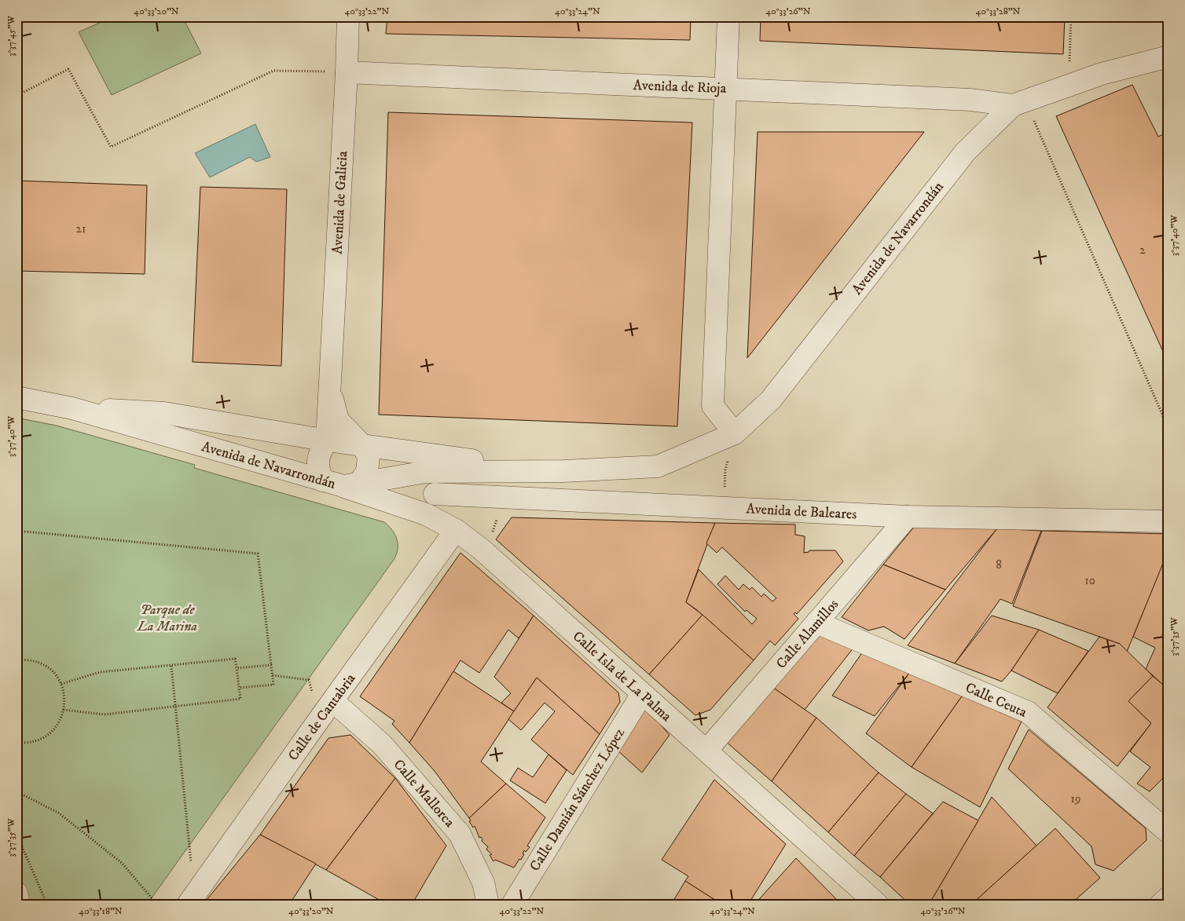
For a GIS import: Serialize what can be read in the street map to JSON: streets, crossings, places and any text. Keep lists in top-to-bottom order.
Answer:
{
  "streets": {
    "street": [
      "Avenida de Rioja",
      "Avenida de Galicia",
      "Avenida de Navarrondán",
      "Avenida de Baleares",
      "Calle Alamillos",
      "Calle Isla de La Palma",
      "Calle Ceuta",
      "Calle de Cantabria",
      "Calle Mallorca",
      "Calle Damián Sánchez López"
    ]
  },
  "crossings": [
    ["Avenida de Rioja", "Avenida de Galicia"],
    ["Avenida de Rioja", "Avenida de Navarrondán"],
    ["Avenida de Galicia", "Avenida de Navarrondán"],
    ["Avenida de Galicia", "Calle Isla de La Palma"],
    ["Avenida de Navarrondán", "Calle Isla de La Palma"],
    ["Avenida de Baleares", "Calle Alamillos"],
    ["Calle Alamillos", "Calle Isla de La Palma"],
    ["Calle Alamillos", "Calle Ceuta"],
    ["Calle Isla de La Palma", "Calle de Cantabria"],
    ["Calle Isla de La Palma", "Calle Damián Sánchez López"],
    ["Calle de Cantabria", "Calle Mallorca"]
  ],
  "parks": ["Parque de La Marina"],
  "house_numbers": [
    "21",
    "2",
    "8",
    "10",
    "19"
  ],
  "coordinates": [
    "40°33'20\"N",
    "40°33'22\"N",
    "40°33'24\"N",
    "40°33'26\"N",
    "40°33'28\"N",
    "3°37'45\"W",
    "3°37'40\"W",
    "3°37'35\"W",
    "40°33'18\"N"
  ]
}
